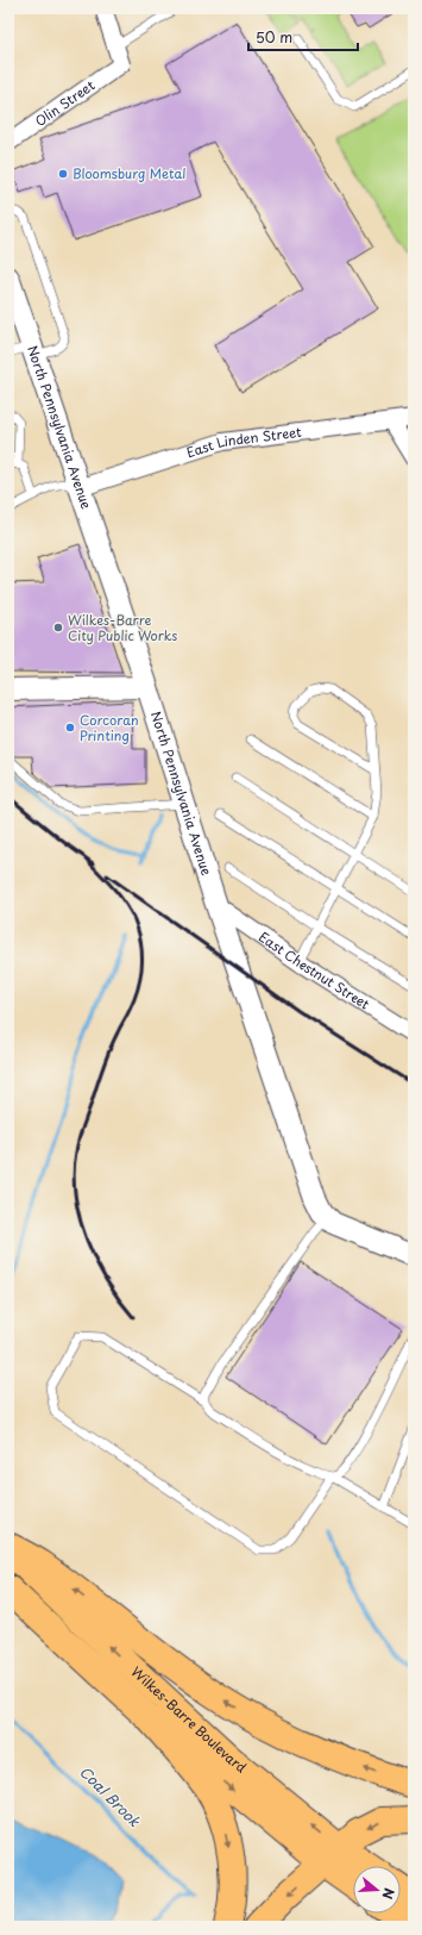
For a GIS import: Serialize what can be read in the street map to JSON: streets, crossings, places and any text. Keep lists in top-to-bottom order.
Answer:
{
  "streets": {
    "main road": ["Wilkes-Barre Boulevard"],
    "street": [
      "Olin Street",
      "North Pennsylvania Avenue",
      "East Linden Street",
      "East Chestnut Street"
    ]
  },
  "crossings": [
    ["North Pennsylvania Avenue", "East Linden Street"],
    ["North Pennsylvania Avenue", "East Chestnut Street"]
  ],
  "water": ["Coal Brook"],
  "places": ["Bloomsburg Metal", "Wilkes-Barre City Public Works", "Corcoran Printing"],
  "scale_bar": "50 m",
  "north": "right"
}
